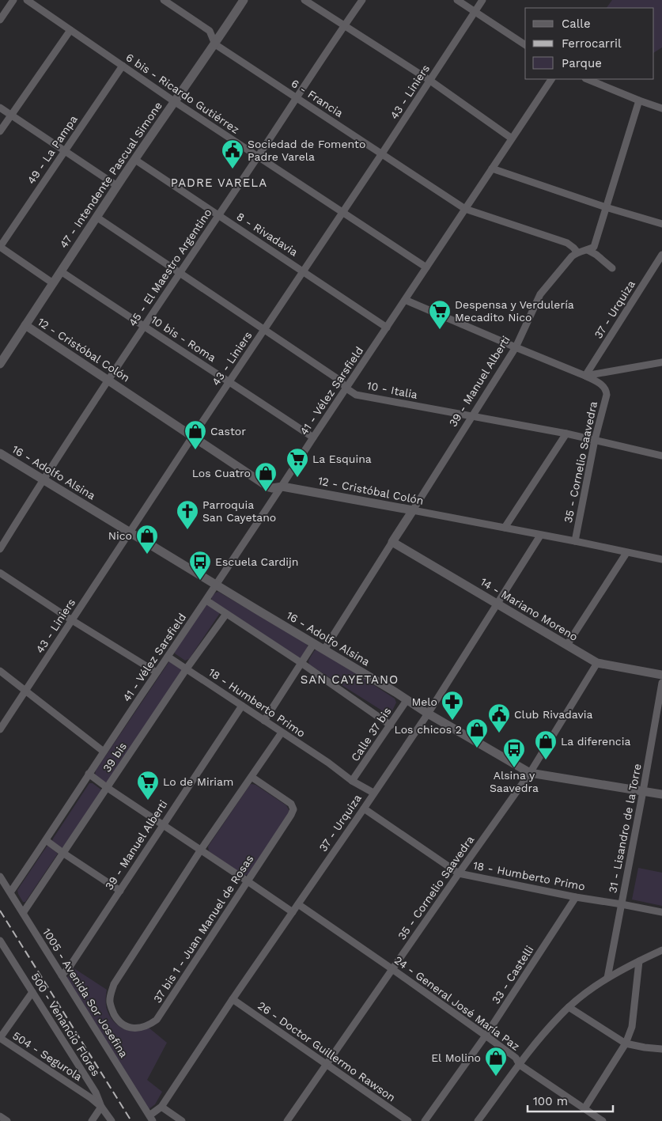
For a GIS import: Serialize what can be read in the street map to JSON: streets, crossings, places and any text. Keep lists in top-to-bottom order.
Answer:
{
  "streets": {
    "street": [
      "43 - Liniers",
      "6 bis - Ricardo Gutiérrez",
      "6 - Francia",
      "49 - La Pampa",
      "47 - Intendente Pascual Simone",
      "8 - Rivadavia",
      "45 - El Maestro Argentino",
      "37 - Urquiza",
      "10 bis - Roma",
      "12 - Cristóbal Colón",
      "39 - Manuel Alberti",
      "10 - Italia",
      "41 - Vélez Sarsfield",
      "35 - Cornelio Saavedra",
      "16 - Adolfo Alsina",
      "14 - Mariano Moreno",
      "18 - Humberto Primo",
      "Calle 37 bis",
      "39 bis",
      "31 - Lisandro de la Torre",
      "37 bis 1 - Juan Manuel de Rosas",
      "33 - Castelli",
      "1005 - Avenida Sor Josefina",
      "24 - General José María Paz",
      "500 - Venancio Flores",
      "26 - Doctor Guillermo Rawson",
      "504 - Segurola"
    ]
  },
  "crossings": [
    ["43 - Liniers", "6 bis - Ricardo Gutiérrez"],
    ["43 - Liniers", "6 - Francia"],
    ["43 - Liniers", "8 - Rivadavia"],
    ["43 - Liniers", "10 bis - Roma"],
    ["43 - Liniers", "12 - Cristóbal Colón"],
    ["43 - Liniers", "10 - Italia"],
    ["43 - Liniers", "16 - Adolfo Alsina"],
    ["6 bis - Ricardo Gutiérrez", "49 - La Pampa"],
    ["6 bis - Ricardo Gutiérrez", "47 - Intendente Pascual Simone"],
    ["6 bis - Ricardo Gutiérrez", "45 - El Maestro Argentino"],
    ["6 bis - Ricardo Gutiérrez", "41 - Vélez Sarsfield"],
    ["6 - Francia", "47 - Intendente Pascual Simone"],
    ["6 - Francia", "45 - El Maestro Argentino"],
    ["6 - Francia", "41 - Vélez Sarsfield"],
    ["47 - Intendente Pascual Simone", "8 - Rivadavia"],
    ["47 - Intendente Pascual Simone", "10 bis - Roma"],
    ["47 - Intendente Pascual Simone", "12 - Cristóbal Colón"],
    ["47 - Intendente Pascual Simone", "10 - Italia"],
    ["8 - Rivadavia", "45 - El Maestro Argentino"],
    ["8 - Rivadavia", "41 - Vélez Sarsfield"],
    ["45 - El Maestro Argentino", "10 bis - Roma"],
    ["45 - El Maestro Argentino", "12 - Cristóbal Colón"],
    ["45 - El Maestro Argentino", "10 - Italia"],
    ["45 - El Maestro Argentino", "16 - Adolfo Alsina"],
    ["37 - Urquiza", "12 - Cristóbal Colón"],
    ["37 - Urquiza", "35 - Cornelio Saavedra"],
    ["37 - Urquiza", "16 - Adolfo Alsina"],
    ["37 - Urquiza", "14 - Mariano Moreno"],
    ["37 - Urquiza", "18 - Humberto Primo"],
    ["37 - Urquiza", "1005 - Avenida Sor Josefina"],
    ["37 - Urquiza", "24 - General José María Paz"],
    ["37 - Urquiza", "26 - Doctor Guillermo Rawson"],
    ["10 bis - Roma", "41 - Vélez Sarsfield"],
    ["12 - Cristóbal Colón", "39 - Manuel Alberti"],
    ["12 - Cristóbal Colón", "41 - Vélez Sarsfield"],
    ["12 - Cristóbal Colón", "35 - Cornelio Saavedra"],
    ["39 - Manuel Alberti", "10 - Italia"],
    ["39 - Manuel Alberti", "16 - Adolfo Alsina"],
    ["39 - Manuel Alberti", "14 - Mariano Moreno"],
    ["39 - Manuel Alberti", "18 - Humberto Primo"],
    ["39 - Manuel Alberti", "1005 - Avenida Sor Josefina"],
    ["10 - Italia", "41 - Vélez Sarsfield"],
    ["10 - Italia", "35 - Cornelio Saavedra"],
    ["41 - Vélez Sarsfield", "16 - Adolfo Alsina"],
    ["41 - Vélez Sarsfield", "18 - Humberto Primo"],
    ["41 - Vélez Sarsfield", "1005 - Avenida Sor Josefina"],
    ["35 - Cornelio Saavedra", "16 - Adolfo Alsina"],
    ["35 - Cornelio Saavedra", "14 - Mariano Moreno"],
    ["35 - Cornelio Saavedra", "18 - Humberto Primo"],
    ["35 - Cornelio Saavedra", "24 - General José María Paz"],
    ["35 - Cornelio Saavedra", "26 - Doctor Guillermo Rawson"],
    ["16 - Adolfo Alsina", "Calle 37 bis"],
    ["16 - Adolfo Alsina", "31 - Lisandro de la Torre"],
    ["18 - Humberto Primo", "Calle 37 bis"],
    ["18 - Humberto Primo", "39 bis"],
    ["18 - Humberto Primo", "31 - Lisandro de la Torre"],
    ["18 - Humberto Primo", "33 - Castelli"],
    ["39 bis", "1005 - Avenida Sor Josefina"],
    ["33 - Castelli", "24 - General José María Paz"],
    ["500 - Venancio Flores", "504 - Segurola"]
  ],
  "districts": ["PADRE VARELA", "SAN CAYETANO"],
  "places": {
    "public building": ["Sociedad de Fomento Padre Varela", "Club Rivadavia"],
    "supermarket": ["Despensa y Verdulería Mecadito Nico", "La Esquina", "Lo de Miriam"],
    "shop": [
      "Castor",
      "Los Cuatro",
      "Nico",
      "Los chicos 2",
      "La diferencia",
      "El Molino"
    ],
    "church": ["Parroquia San Cayetano"],
    "bus stop": ["Escuela Cardijn", "Alsina y Saavedra"],
    "pharmacy": ["Melo"]
  },
  "legend": ["Calle", "Ferrocarril", "Parque"],
  "scale_bar": "100 m"
}
